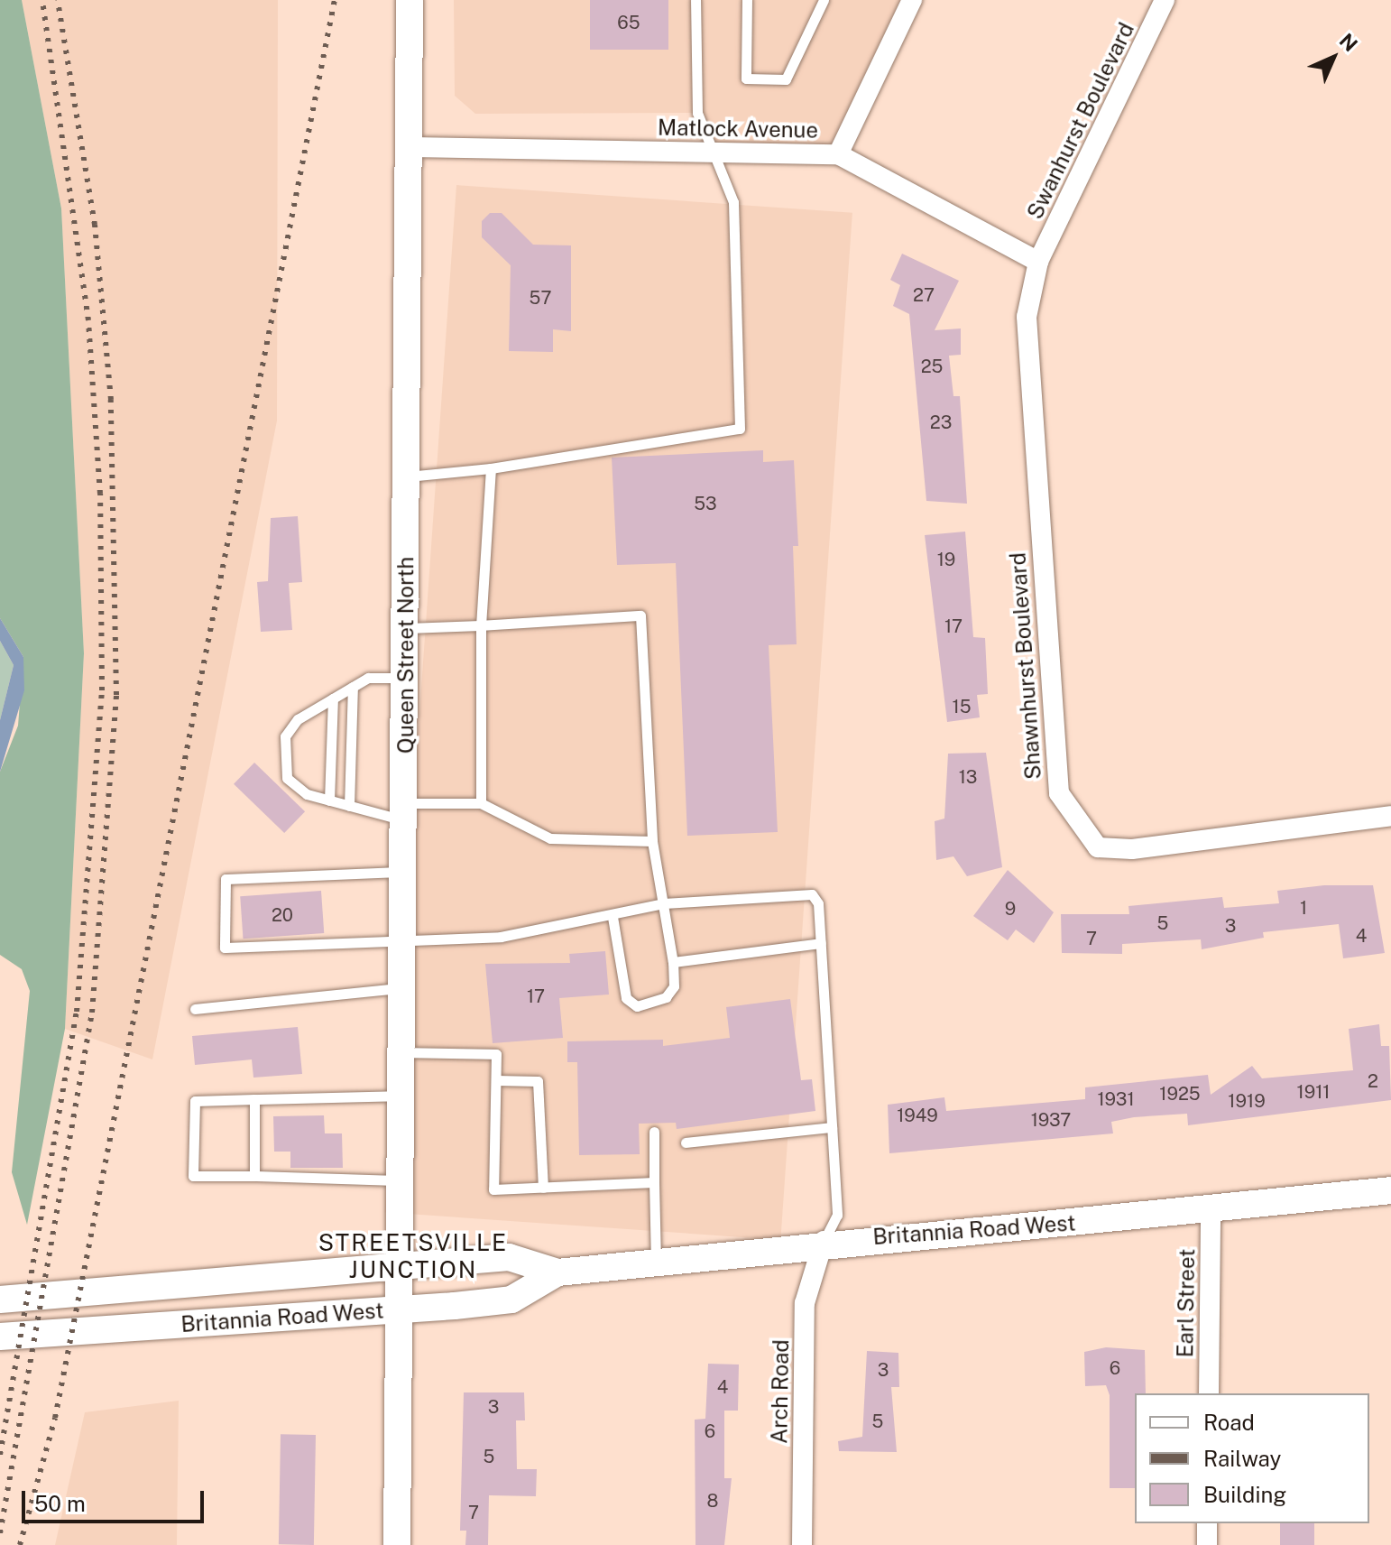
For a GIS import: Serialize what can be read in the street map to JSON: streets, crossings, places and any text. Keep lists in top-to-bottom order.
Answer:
{
  "streets": {
    "main road": ["Queen Street North", "Britannia Road West"],
    "street": [
      "Swanhurst Boulevard",
      "Matlock Avenue",
      "Shawnhurst Boulevard",
      "Earl Street",
      "Arch Road"
    ]
  },
  "crossings": [
    ["Swanhurst Boulevard", "Matlock Avenue"],
    ["Swanhurst Boulevard", "Shawnhurst Boulevard"],
    ["Matlock Avenue", "Queen Street North"],
    ["Matlock Avenue", "Shawnhurst Boulevard"],
    ["Queen Street North", "Britannia Road West"],
    ["Britannia Road West", "Earl Street"],
    ["Britannia Road West", "Arch Road"]
  ],
  "districts": ["STREETSVILLE JUNCTION"],
  "house_numbers": [
    "65",
    "27",
    "57",
    "25",
    "23",
    "53",
    "19",
    "17",
    "15",
    "13",
    "1",
    "9",
    "20",
    "5",
    "3",
    "4",
    "7",
    "17",
    "2",
    "1911",
    "1925",
    "1931",
    "1919",
    "1949",
    "1937",
    "6",
    "3",
    "4",
    "3",
    "5",
    "6",
    "5",
    "8",
    "7"
  ],
  "legend": ["Road", "Railway", "Building"],
  "scale_bar": "50 m",
  "north": "top right"
}
